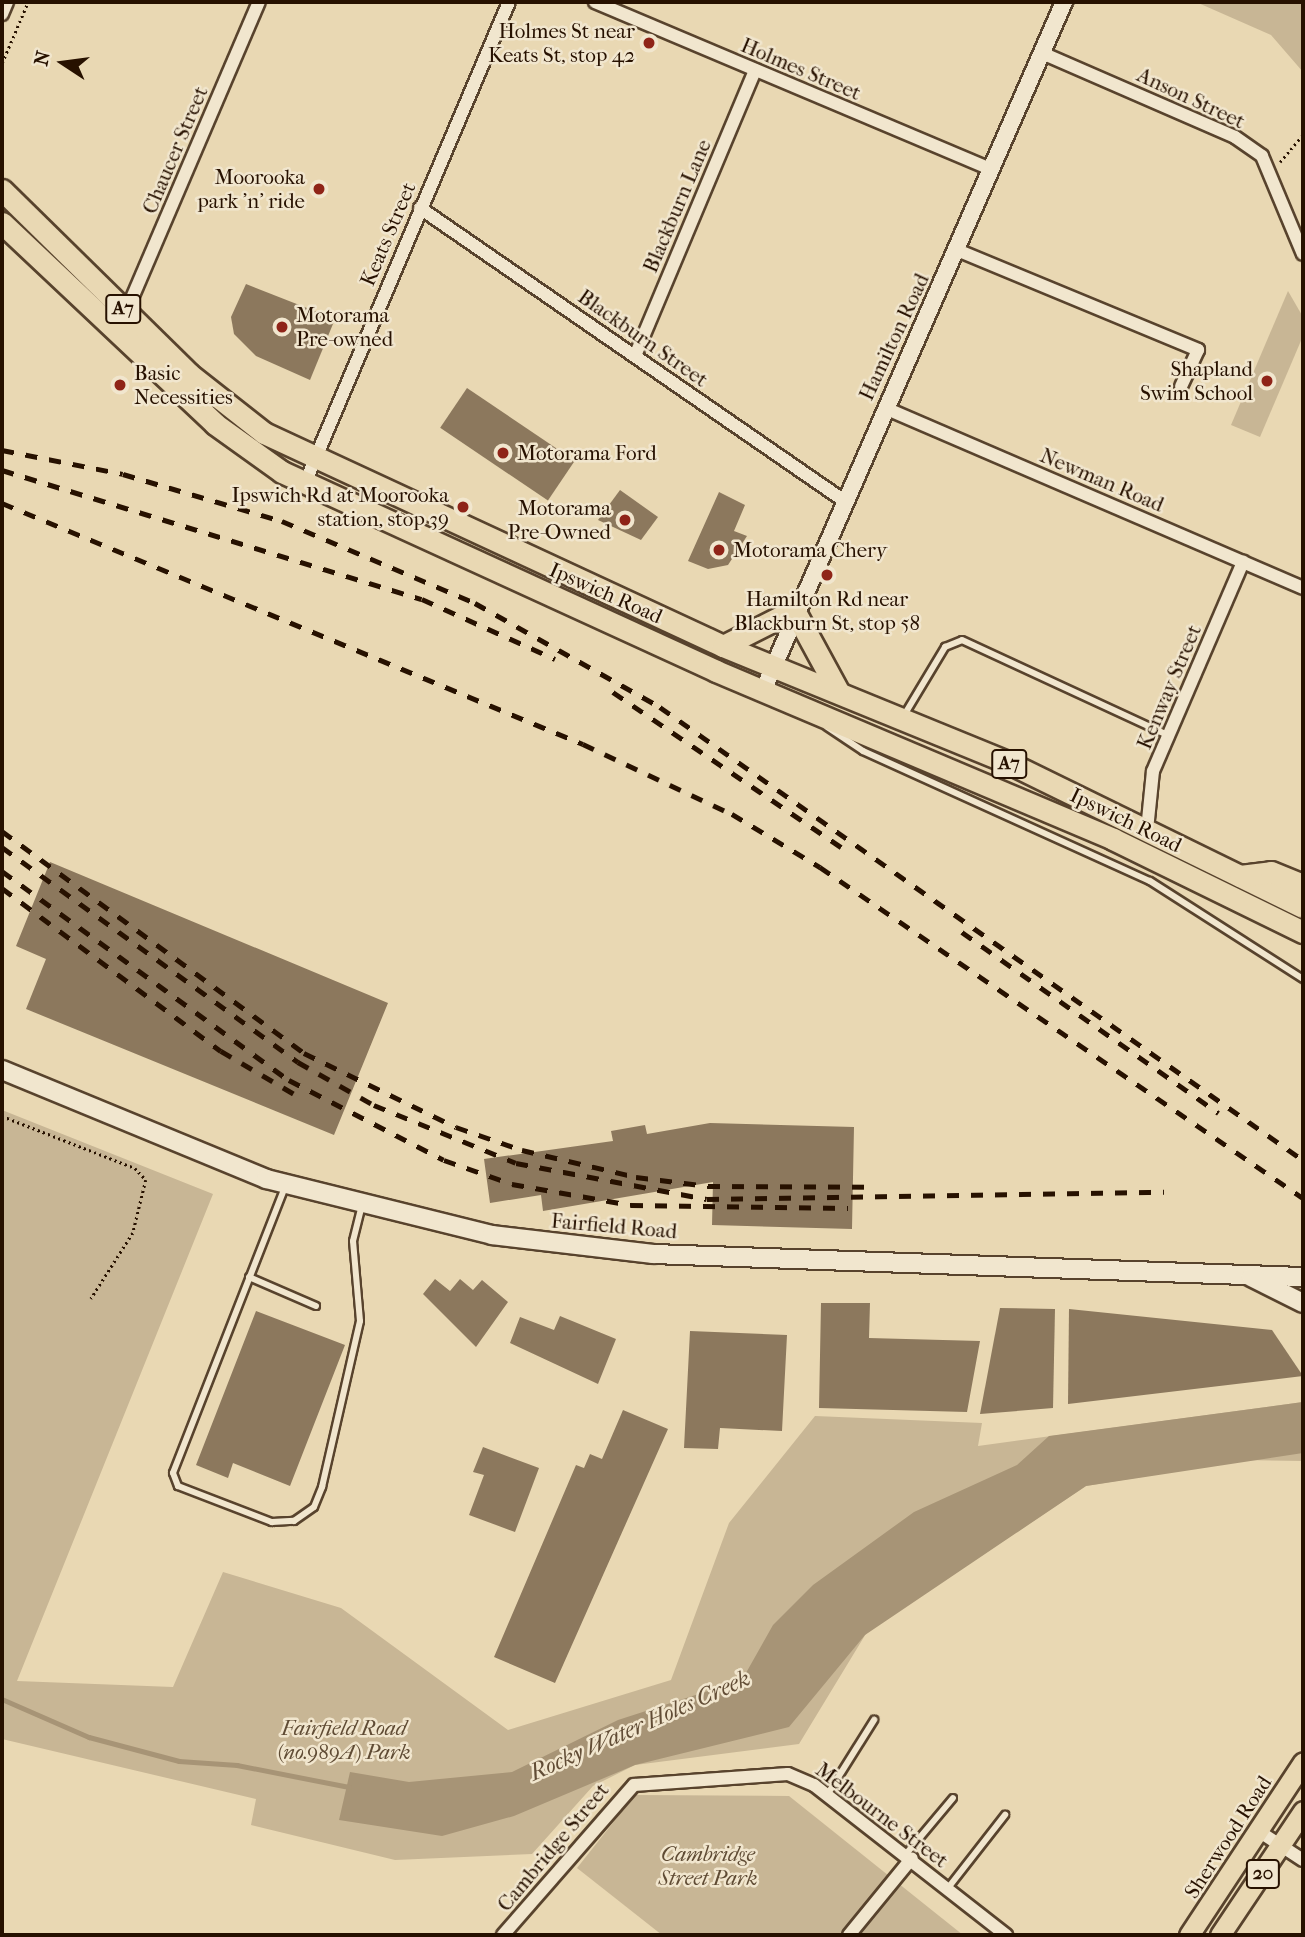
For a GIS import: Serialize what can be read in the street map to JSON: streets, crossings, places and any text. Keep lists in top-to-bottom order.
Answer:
{
  "streets": {
    "highway": ["A7", "Ipswich Road"],
    "main road": ["Fairfield Road", "Sherwood Road", "20"],
    "street": [
      "Holmes Street",
      "Anson Street",
      "Chaucer Street",
      "Blackburn Lane",
      "Keats Street",
      "Hamilton Road",
      "Blackburn Street",
      "Newman Road",
      "Kenway Street",
      "Melbourne Street",
      "Cambridge Street"
    ]
  },
  "crossings": [
    ["Holmes Street", "Blackburn Lane"],
    ["Holmes Street", "Hamilton Road"],
    ["Anson Street", "Hamilton Road"],
    ["Chaucer Street", "Ipswich Road"],
    ["Blackburn Lane", "Blackburn Street"],
    ["Keats Street", "Blackburn Street"],
    ["Keats Street", "Ipswich Road"],
    ["A7", "Ipswich Road"],
    ["Hamilton Road", "Blackburn Street"],
    ["Hamilton Road", "Newman Road"],
    ["Hamilton Road", "Ipswich Road"],
    ["Newman Road", "Kenway Street"],
    ["Ipswich Road", "Kenway Street"],
    ["Melbourne Street", "Cambridge Street"]
  ],
  "water": ["Rocky Water Holes Creek"],
  "parks": ["Fairfield Road (no.989A) Park", "Cambridge Street Park"],
  "places": [
    "Holmes St near Keats St, stop 42",
    "Moorooka park 'n' ride",
    "Motorama Pre-owned",
    "Shapland Swim School",
    "Basic Necessities",
    "Motorama Ford",
    "Ipswich Rd at Moorooka station, stop 39",
    "Motorama Pre-Owned",
    "Motorama Chery",
    "Hamilton Rd near Blackburn St, stop 58"
  ],
  "north": "left"
}
